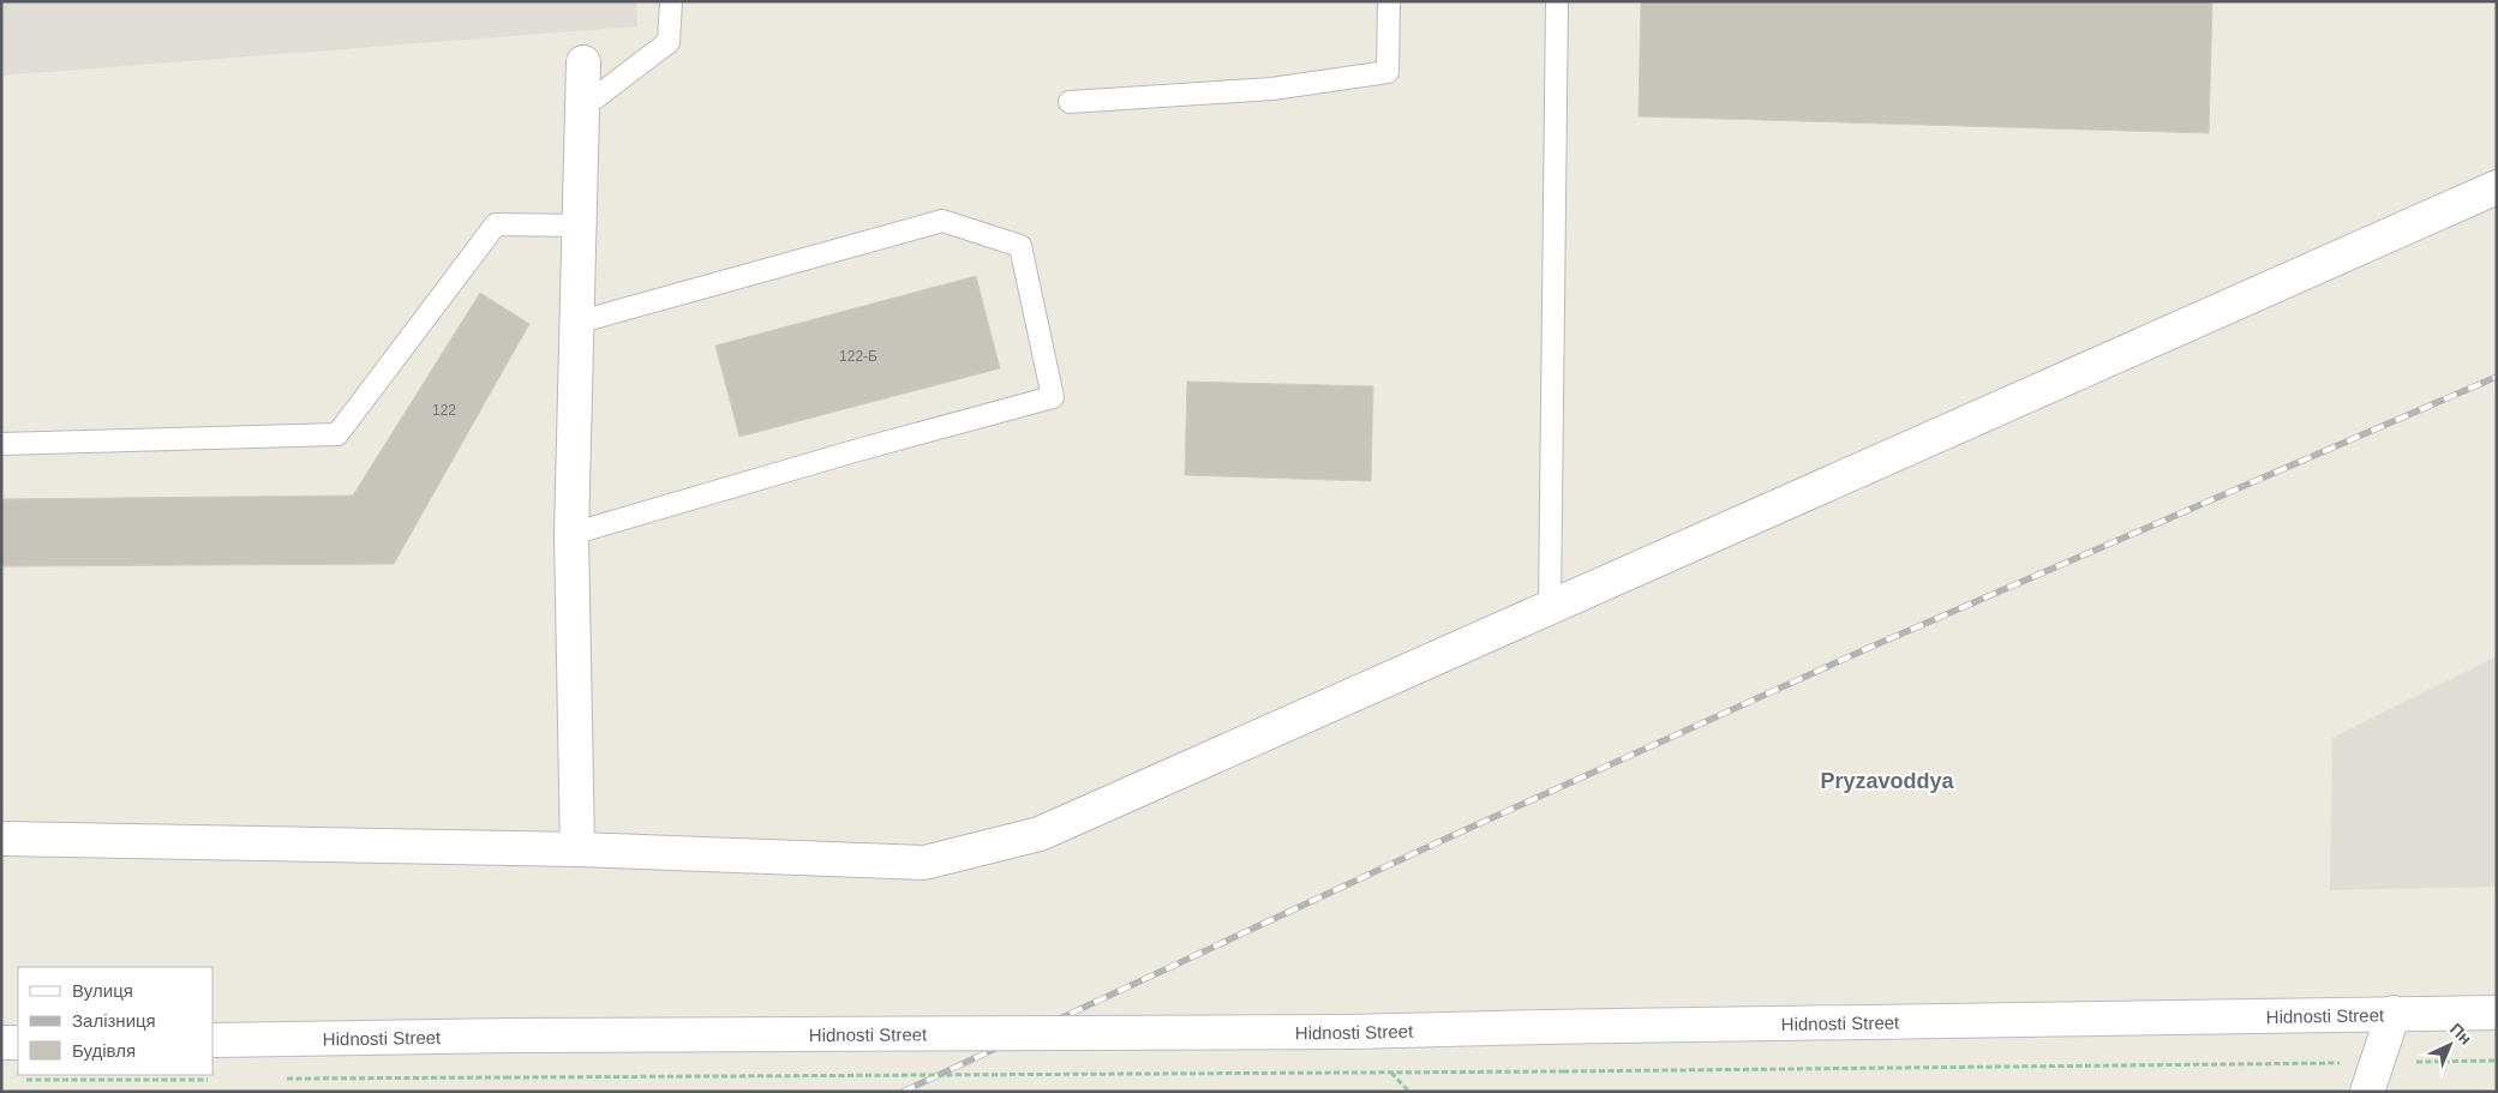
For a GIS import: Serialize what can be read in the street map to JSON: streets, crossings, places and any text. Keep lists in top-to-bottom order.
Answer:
{
  "streets": {
    "street": ["Hidnosti Street"]
  },
  "districts": ["Pryzavoddya"],
  "house_numbers": ["122-Б", "122"],
  "legend": ["Вулиця", "Залізниця", "Будівля"],
  "north": "top right"
}
